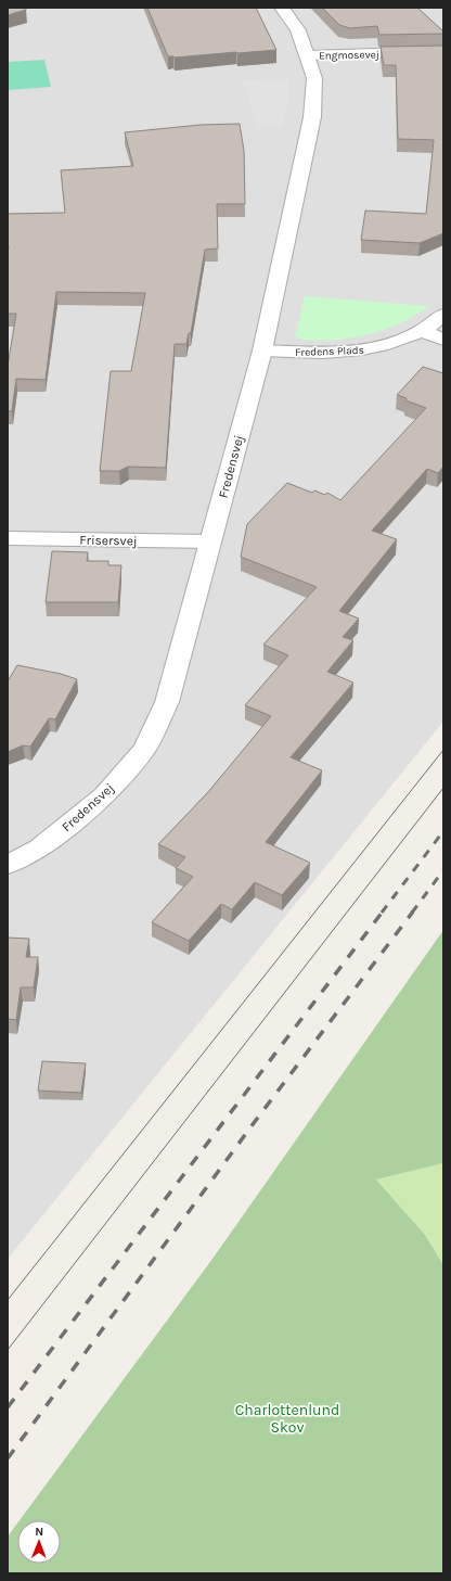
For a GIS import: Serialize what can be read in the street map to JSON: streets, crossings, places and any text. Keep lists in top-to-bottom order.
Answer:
{
  "streets": {
    "street": [
      "Engmosevej",
      "Fredens Plads",
      "Fredensvej",
      "Frisersvej"
    ]
  },
  "crossings": [
    ["Engmosevej", "Fredensvej"],
    ["Fredens Plads", "Fredensvej"],
    ["Fredensvej", "Frisersvej"]
  ],
  "parks": ["Charlottenlund Skov"],
  "north": "top"
}
